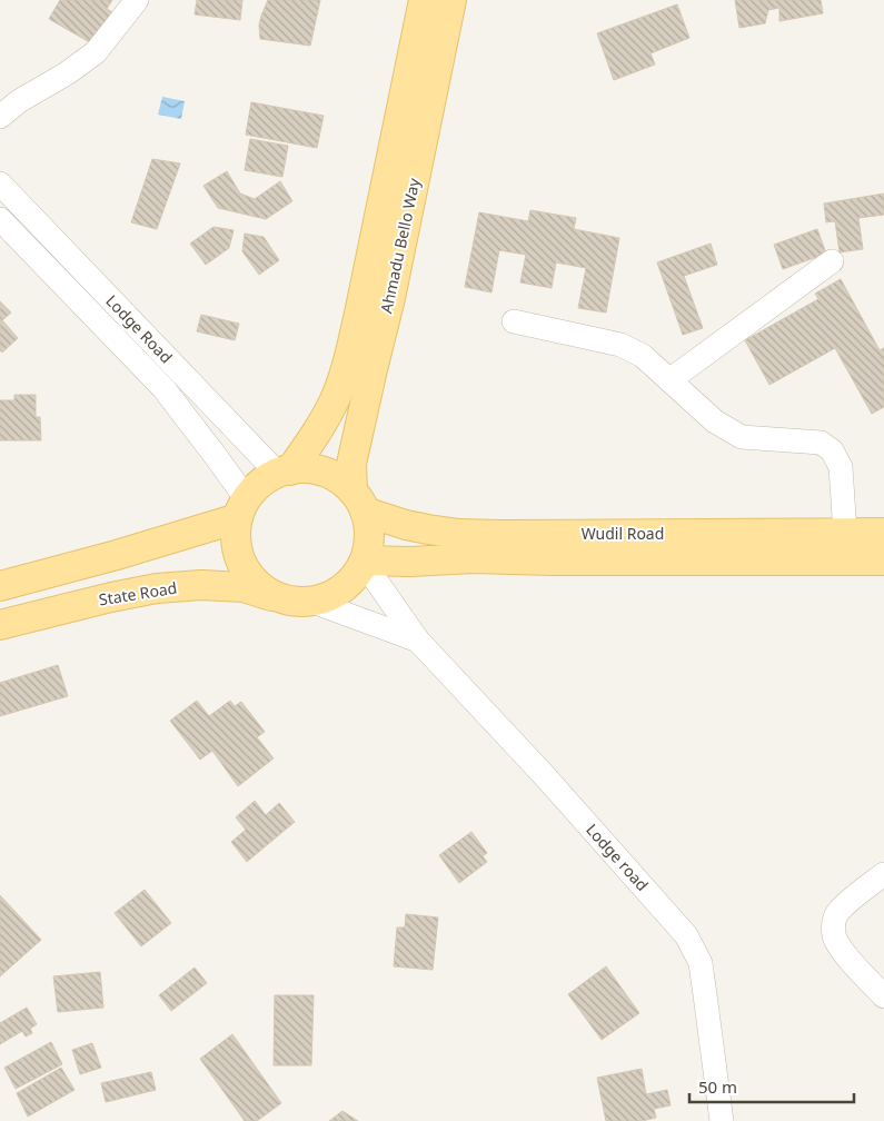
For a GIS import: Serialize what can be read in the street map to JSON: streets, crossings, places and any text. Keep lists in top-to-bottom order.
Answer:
{
  "streets": {
    "main road": ["Ahmadu Bello Way", "Wudil Road", "State Road"],
    "street": ["Lodge Road", "Lodge road"]
  },
  "crossings": [
    ["Ahmadu Bello Way", "Lodge Road"],
    ["Ahmadu Bello Way", "Wudil Road"],
    ["Ahmadu Bello Way", "State Road"],
    ["Ahmadu Bello Way", "Lodge road"],
    ["Lodge Road", "Wudil Road"],
    ["Lodge Road", "State Road"],
    ["Lodge Road", "Lodge road"],
    ["Wudil Road", "State Road"],
    ["Wudil Road", "Lodge road"],
    ["State Road", "Lodge road"]
  ],
  "scale_bar": "50 m"
}
